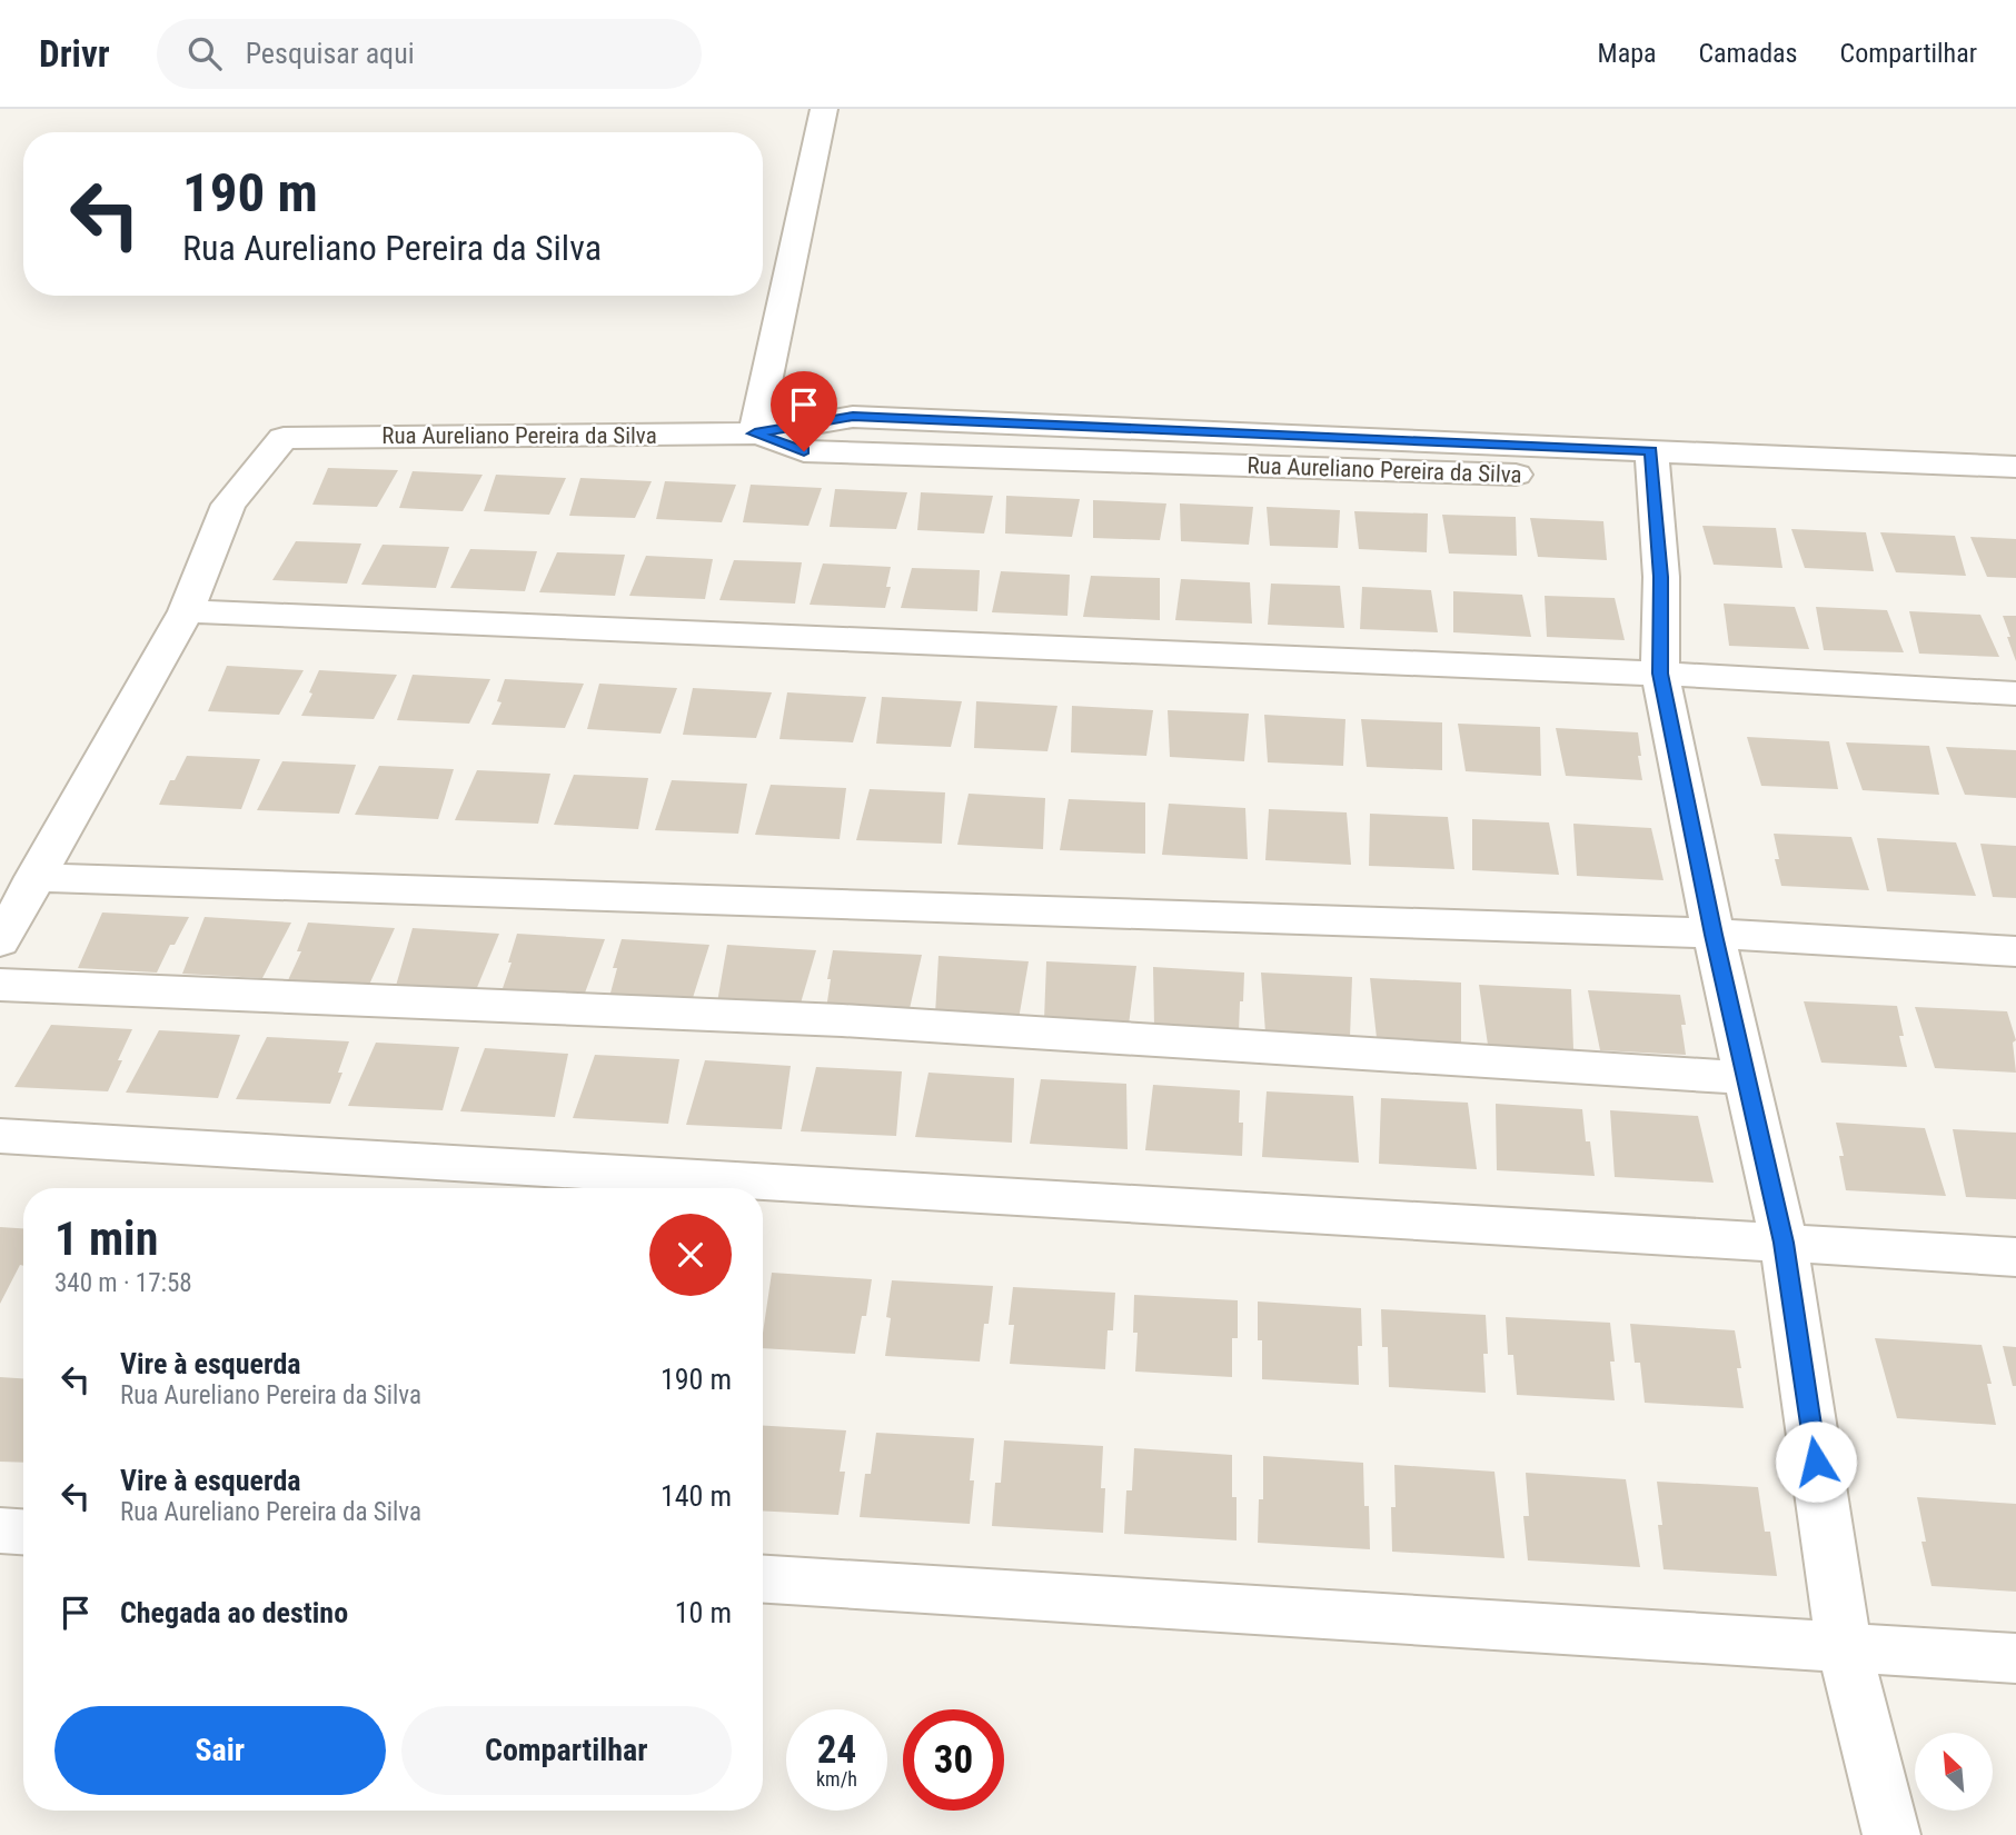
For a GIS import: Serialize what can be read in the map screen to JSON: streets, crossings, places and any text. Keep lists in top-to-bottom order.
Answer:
{
  "streets": {
    "street": ["Rua Aureliano Pereira da Silva"]
  },
  "north": "top left",
  "page": {
    "header": "Drivr",
    "search": "Pesquisar aqui",
    "nav": ["Mapa", "Camadas", "Compartilhar"],
    "turn": ["190 m", "Rua Aureliano Pereira da Silva"],
    "heading": ["1 min", "340 m · 17:58"],
    "list": [
      {
        "name": "Vire à esquerda",
        "note": "Rua Aureliano Pereira da Silva",
        "value": "190 m"
      },
      {
        "name": "Vire à esquerda",
        "note": "Rua Aureliano Pereira da Silva",
        "value": "140 m"
      },
      {
        "name": "Chegada ao destino",
        "value": "10 m"
      }
    ],
    "buttons": ["Sair", "Compartilhar"],
    "speed": "24 km/h",
    "limit": "30"
  }
}
